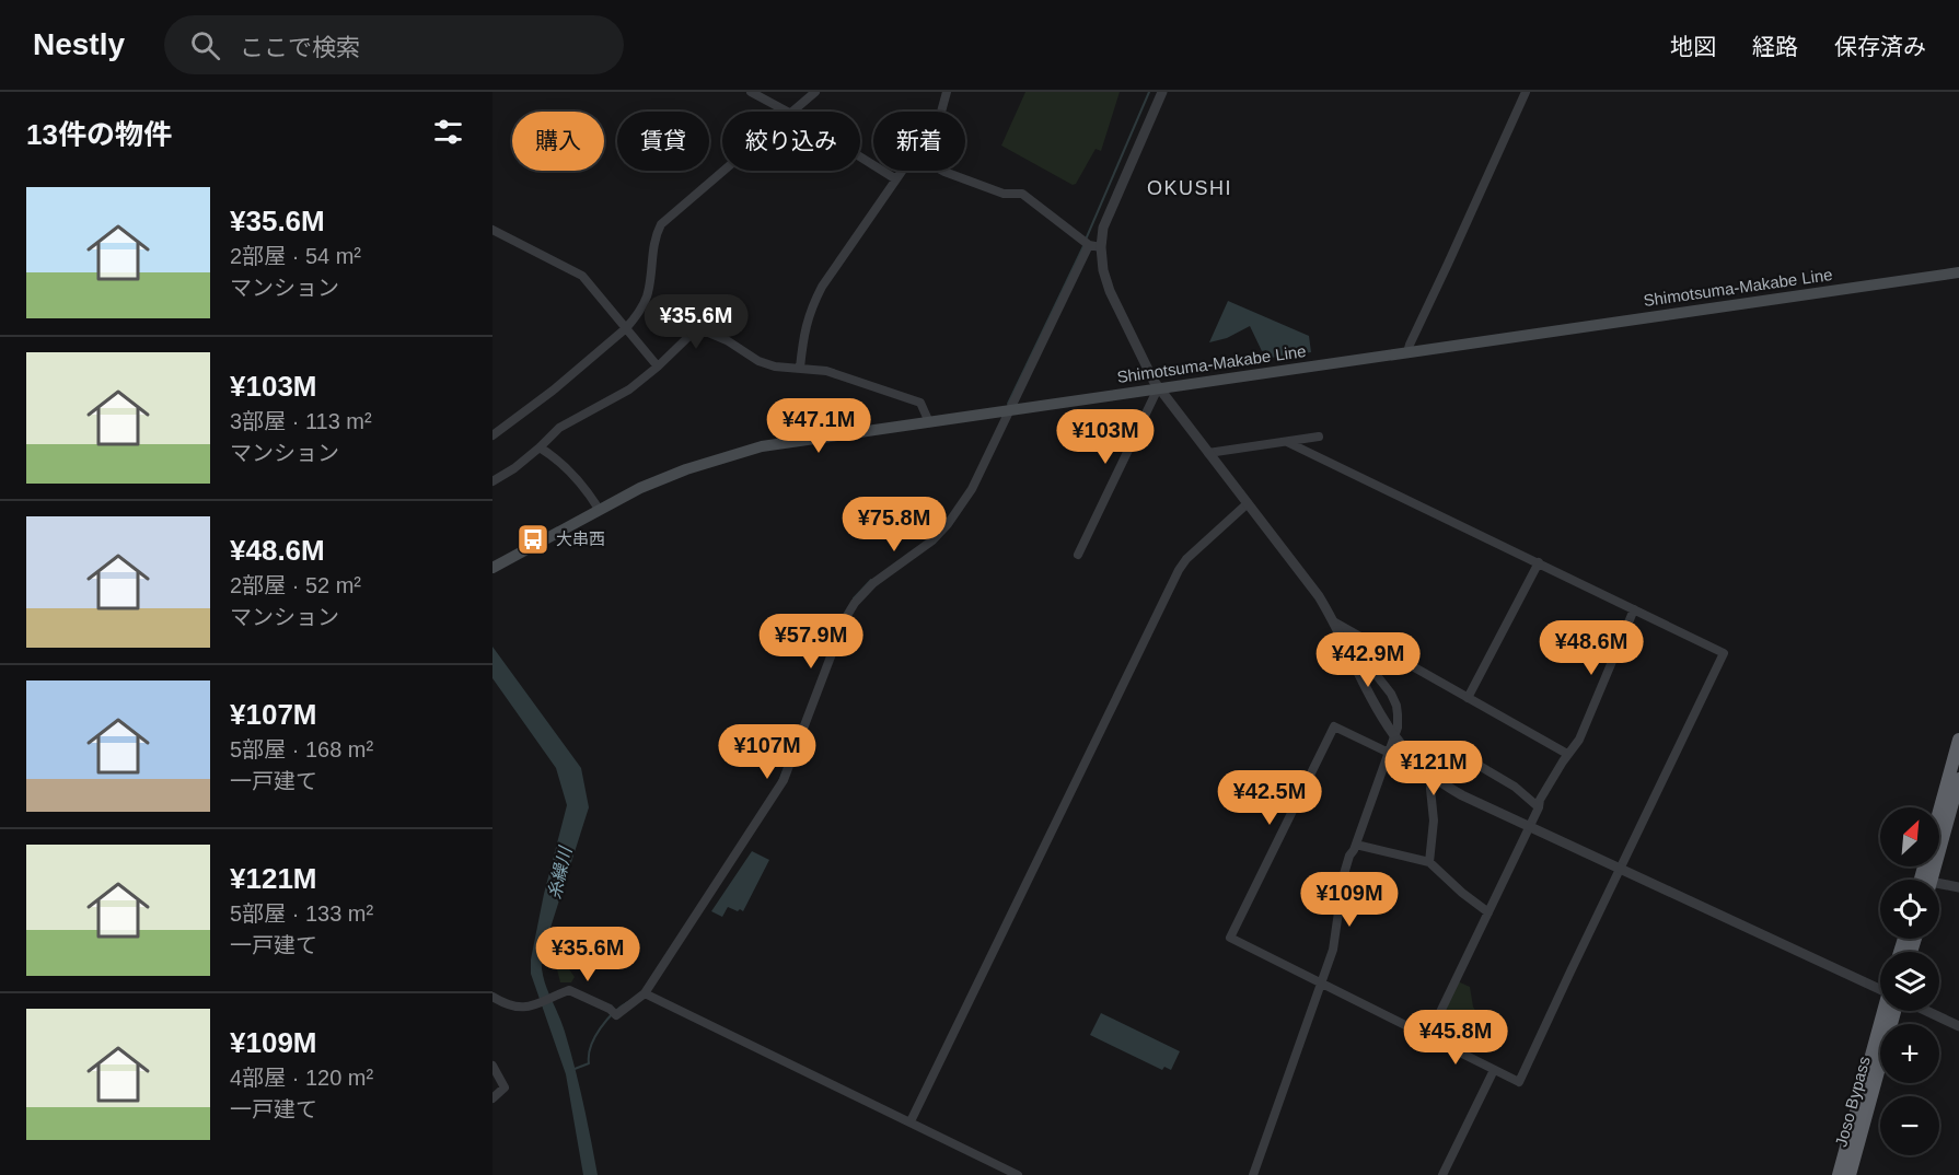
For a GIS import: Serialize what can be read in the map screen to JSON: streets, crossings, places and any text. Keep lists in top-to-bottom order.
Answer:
{
  "streets": {
    "highway": ["Joso Bypass"],
    "main road": ["Shimotsuma-Makabe Line"]
  },
  "districts": ["OKUSHI"],
  "water": ["糸繰川"],
  "places": {
    "bus stop": ["大串西"]
  },
  "north": "top right",
  "page": {
    "header": "Nestly",
    "search": "ここで検索",
    "nav": ["地図", "経路", "保存済み"],
    "heading": "13件の物件",
    "chip": [
      "購入",
      "賃貸",
      "絞り込み",
      "新着"
    ],
    "list": [
      {
        "name": "¥35.6M",
        "note": "2部屋 · 54 m² · マンション"
      },
      {
        "name": "¥103M",
        "note": "3部屋 · 113 m² · マンション"
      },
      {
        "name": "¥48.6M",
        "note": "2部屋 · 52 m² · マンション"
      },
      {
        "name": "¥107M",
        "note": "5部屋 · 168 m² · 一戸建て"
      },
      {
        "name": "¥121M",
        "note": "5部屋 · 133 m² · 一戸建て"
      },
      {
        "name": "¥109M",
        "note": "4部屋 · 120 m² · 一戸建て"
      }
    ],
    "price": [
      "¥35.6M",
      "¥47.1M",
      "¥103M",
      "¥75.8M",
      "¥57.9M",
      "¥48.6M",
      "¥42.9M",
      "¥107M",
      "¥121M",
      "¥42.5M",
      "¥109M",
      "¥35.6M",
      "¥45.8M"
    ],
    "map_buttons": ["+", "−"]
  }
}
